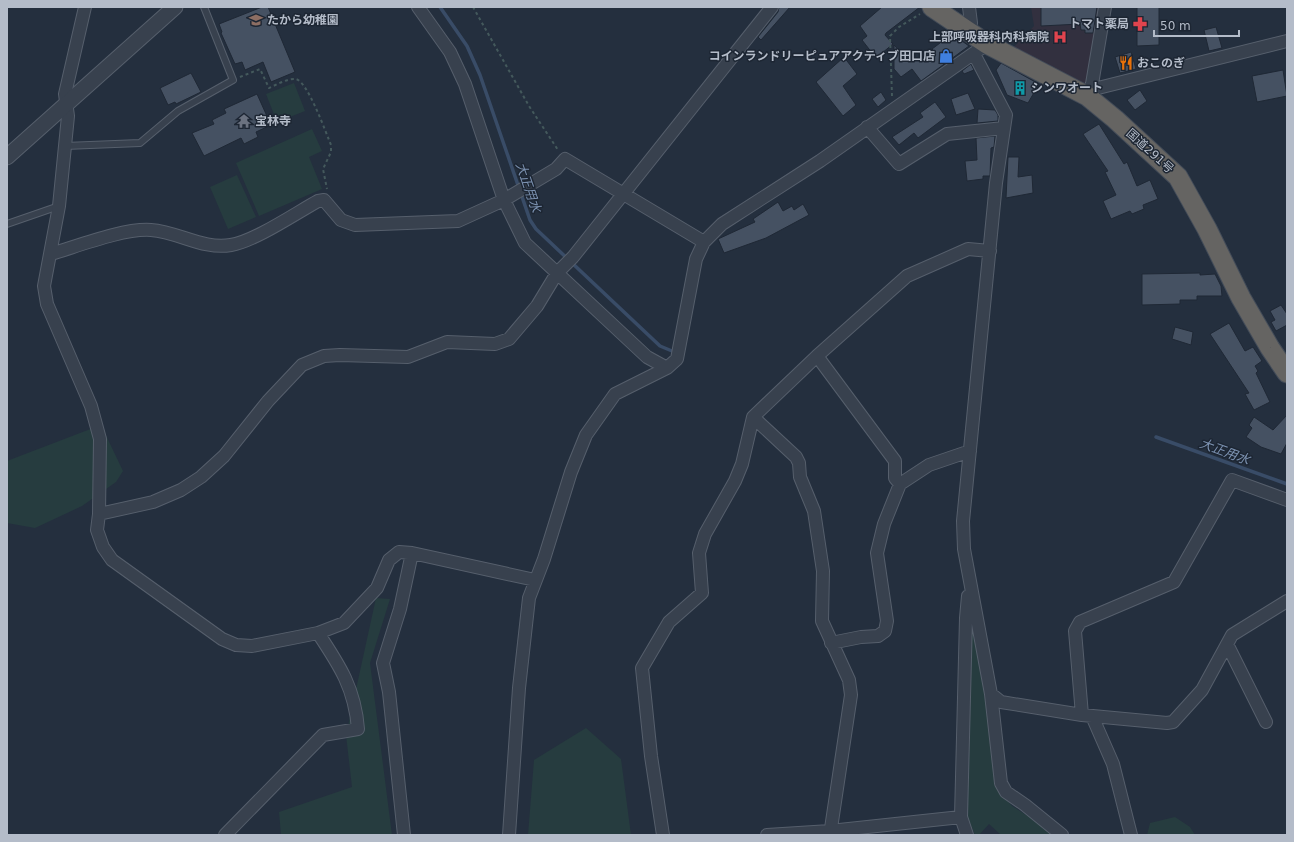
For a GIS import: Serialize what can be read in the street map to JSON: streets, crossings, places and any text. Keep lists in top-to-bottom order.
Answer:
{
  "streets": {
    "highway": ["国道291号"]
  },
  "water": ["大正用水"],
  "places": {
    "school or university": ["たから幼稚園"],
    "pharmacy": ["トマト薬局"],
    "hospital": ["上部呼吸器科内科病院"],
    "shop": ["コインランドリーピュアアクティブ田口店"],
    "restaurant": ["おこのぎ"],
    "building": ["シンワオート"],
    "temple": ["宝林寺"]
  },
  "scale_bar": "50 m"
}
